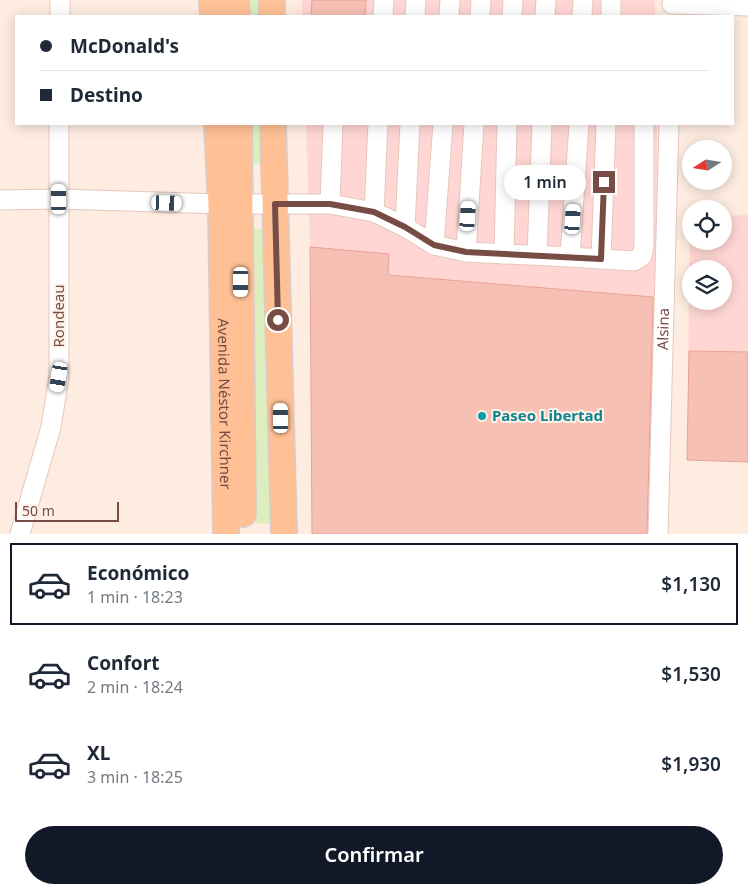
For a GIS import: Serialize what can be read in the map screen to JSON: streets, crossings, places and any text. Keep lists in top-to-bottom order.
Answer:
{
  "streets": {
    "main road": ["Avenida Néstor Kirchner"],
    "street": ["Rondeau", "Alsina"]
  },
  "places": ["Paseo Libertad"],
  "scale_bar": "50 m",
  "north": "left",
  "page": {
    "banner": ["McDonald's", "Destino"],
    "bubble": "1 min",
    "scale": "50 m",
    "list": [
      {
        "name": "Económico",
        "note": "1 min · 18:23",
        "value": "$1,130"
      },
      {
        "name": "Confort",
        "note": "2 min · 18:24",
        "value": "$1,530"
      },
      {
        "name": "XL",
        "note": "3 min · 18:25",
        "value": "$1,930"
      }
    ],
    "buttons": "Confirmar"
  }
}
